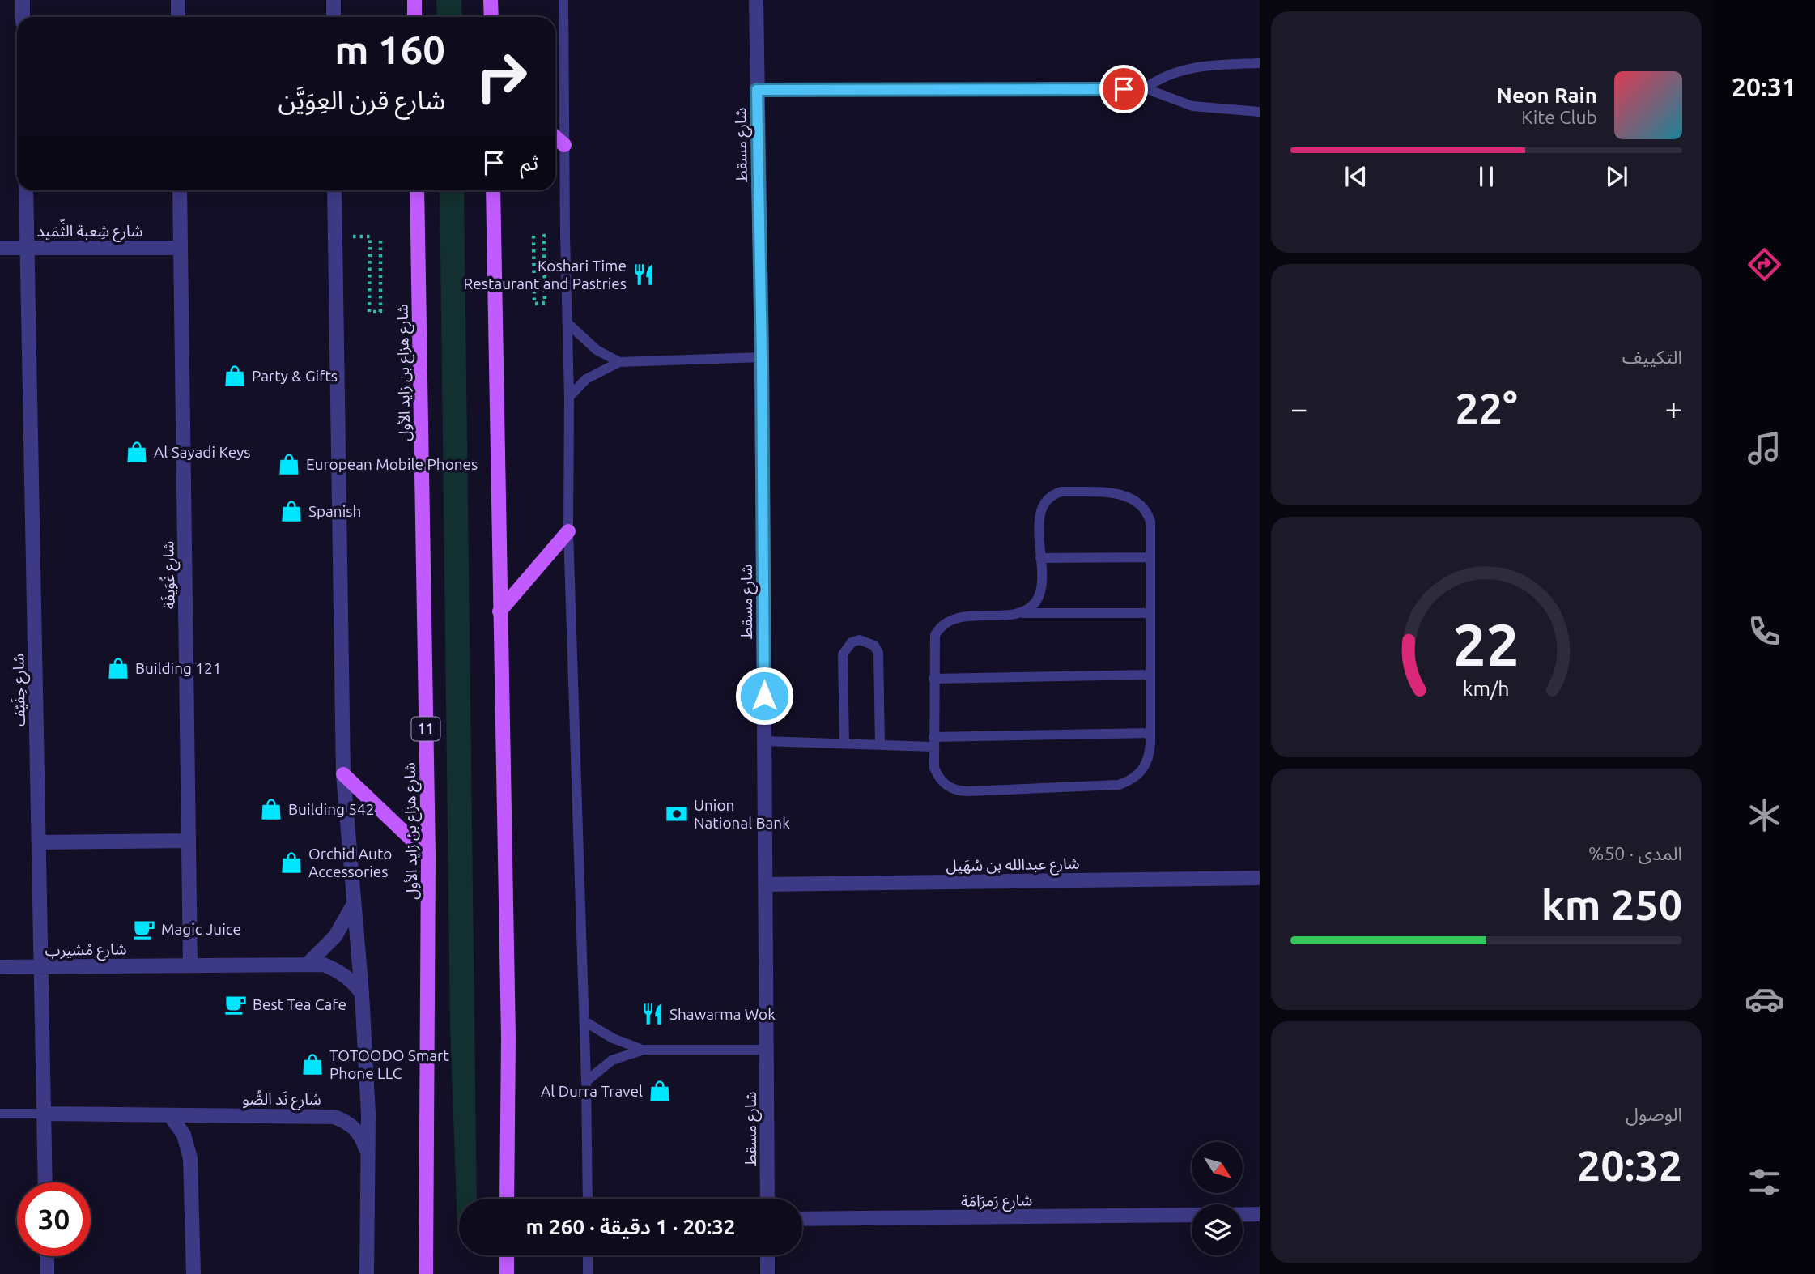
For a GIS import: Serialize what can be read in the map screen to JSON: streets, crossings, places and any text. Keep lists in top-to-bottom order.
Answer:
{
  "streets": {
    "main road": ["شارع هزاع بن زايد الأول", "11"],
    "street": [
      "شارع مسقط",
      "شارع شِعبة الثِّمَيد",
      "شارع غُوَيفَة",
      "شارع حِفَيّف",
      "شارع عبدالله بن سُهَيل",
      "شارع مْشيرب",
      "شارع نَد الصُّو",
      "شارع رَمرَامَة"
    ]
  },
  "crossings": [
    ["شارع مسقط", "شارع عبدالله بن سُهَيل"],
    ["شارع شِعبة الثِّمَيد", "شارع غُوَيفَة"],
    ["شارع شِعبة الثِّمَيد", "شارع حِفَيّف"],
    ["شارع غُوَيفَة", "شارع مْشيرب"],
    ["شارع حِفَيّف", "شارع مْشيرب"],
    ["شارع حِفَيّف", "شارع نَد الصُّو"]
  ],
  "places": {
    "restaurant": ["Koshari Time Restaurant and Pastries", "Shawarma Wok"],
    "shop": [
      "Party & Gifts",
      "Al Sayadi Keys",
      "European Mobile Phones",
      "Spanish",
      "Building 121",
      "Building 542",
      "Orchid Auto Accessories",
      "TOTOODO Smart Phone LLC",
      "Al Durra Travel"
    ],
    "bank": ["Union National Bank"],
    "cafe": ["Magic Juice", "Best Tea Cafe"]
  },
  "north": "bottom right",
  "page": {
    "tabs": "20:31",
    "turn": ["160 m", "شارع قرن العِوَيَّن"],
    "song": ["Neon Rain", "Kite Club"],
    "then": "ثم",
    "tile": [
      "التكييف",
      ["المدى · 50%", "250 km"],
      ["الوصول", "20:32"]
    ],
    "heat": ["−", "22°", "+"],
    "limit": "30",
    "trip": "20:32 · 1 دقيقة · 260 m",
    "gauge": ["22", "km/h"]
  }
}
